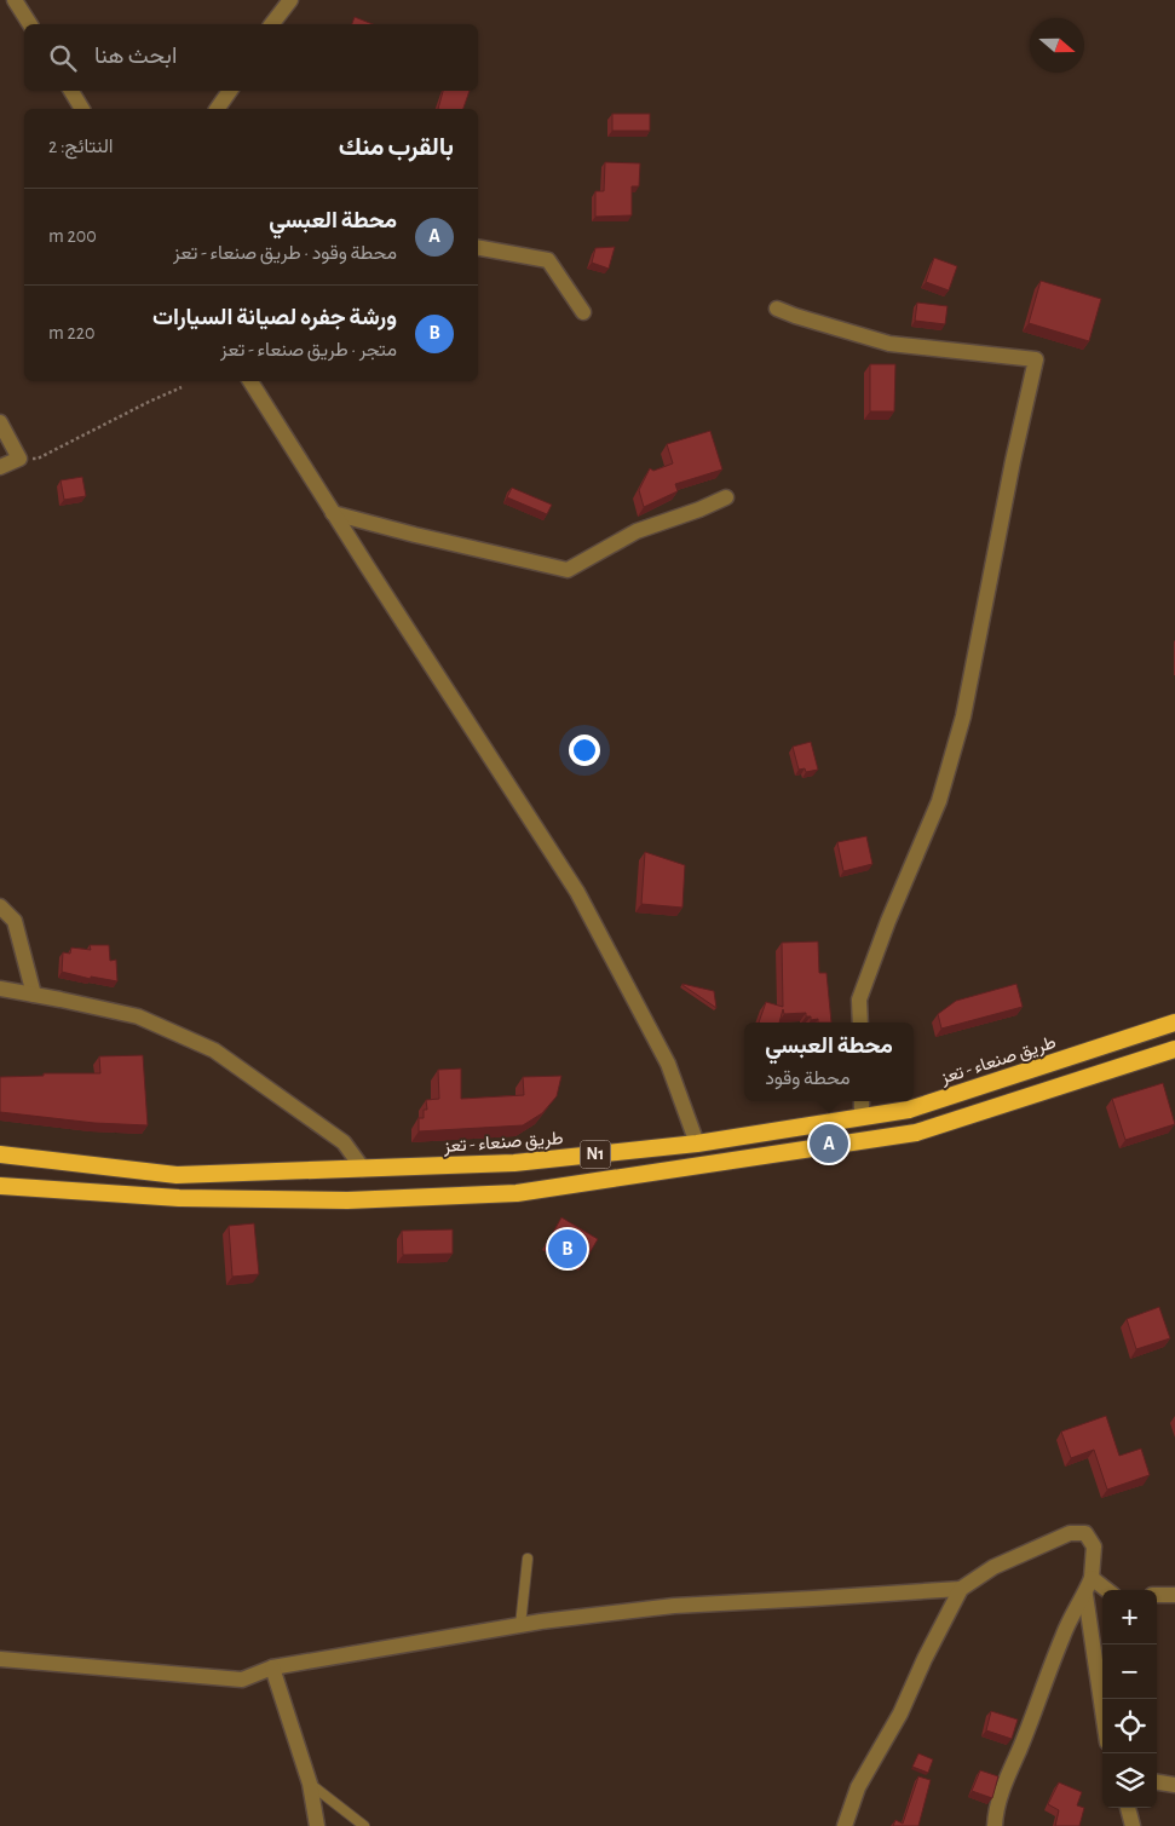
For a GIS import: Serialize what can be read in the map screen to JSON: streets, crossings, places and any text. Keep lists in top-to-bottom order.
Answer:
{
  "streets": {
    "highway": ["طريق صنعاء - تعز", "N1"]
  },
  "north": "right",
  "page": {
    "search": "ابحث هنا",
    "heading": ["بالقرب منك", "النتائج: 2"],
    "list": [
      {
        "mark": "A",
        "name": "محطة العبسي",
        "note": "محطة وقود · طريق صنعاء - تعز",
        "value": "200 m"
      },
      {
        "mark": "B",
        "name": "ورشة جفره لصيانة السيارات",
        "note": "متجر · طريق صنعاء - تعز",
        "value": "220 m"
      }
    ],
    "popup": ["محطة العبسي", "محطة وقود"],
    "pins": ["A", "B"],
    "map_buttons": ["+", "−"]
  }
}
